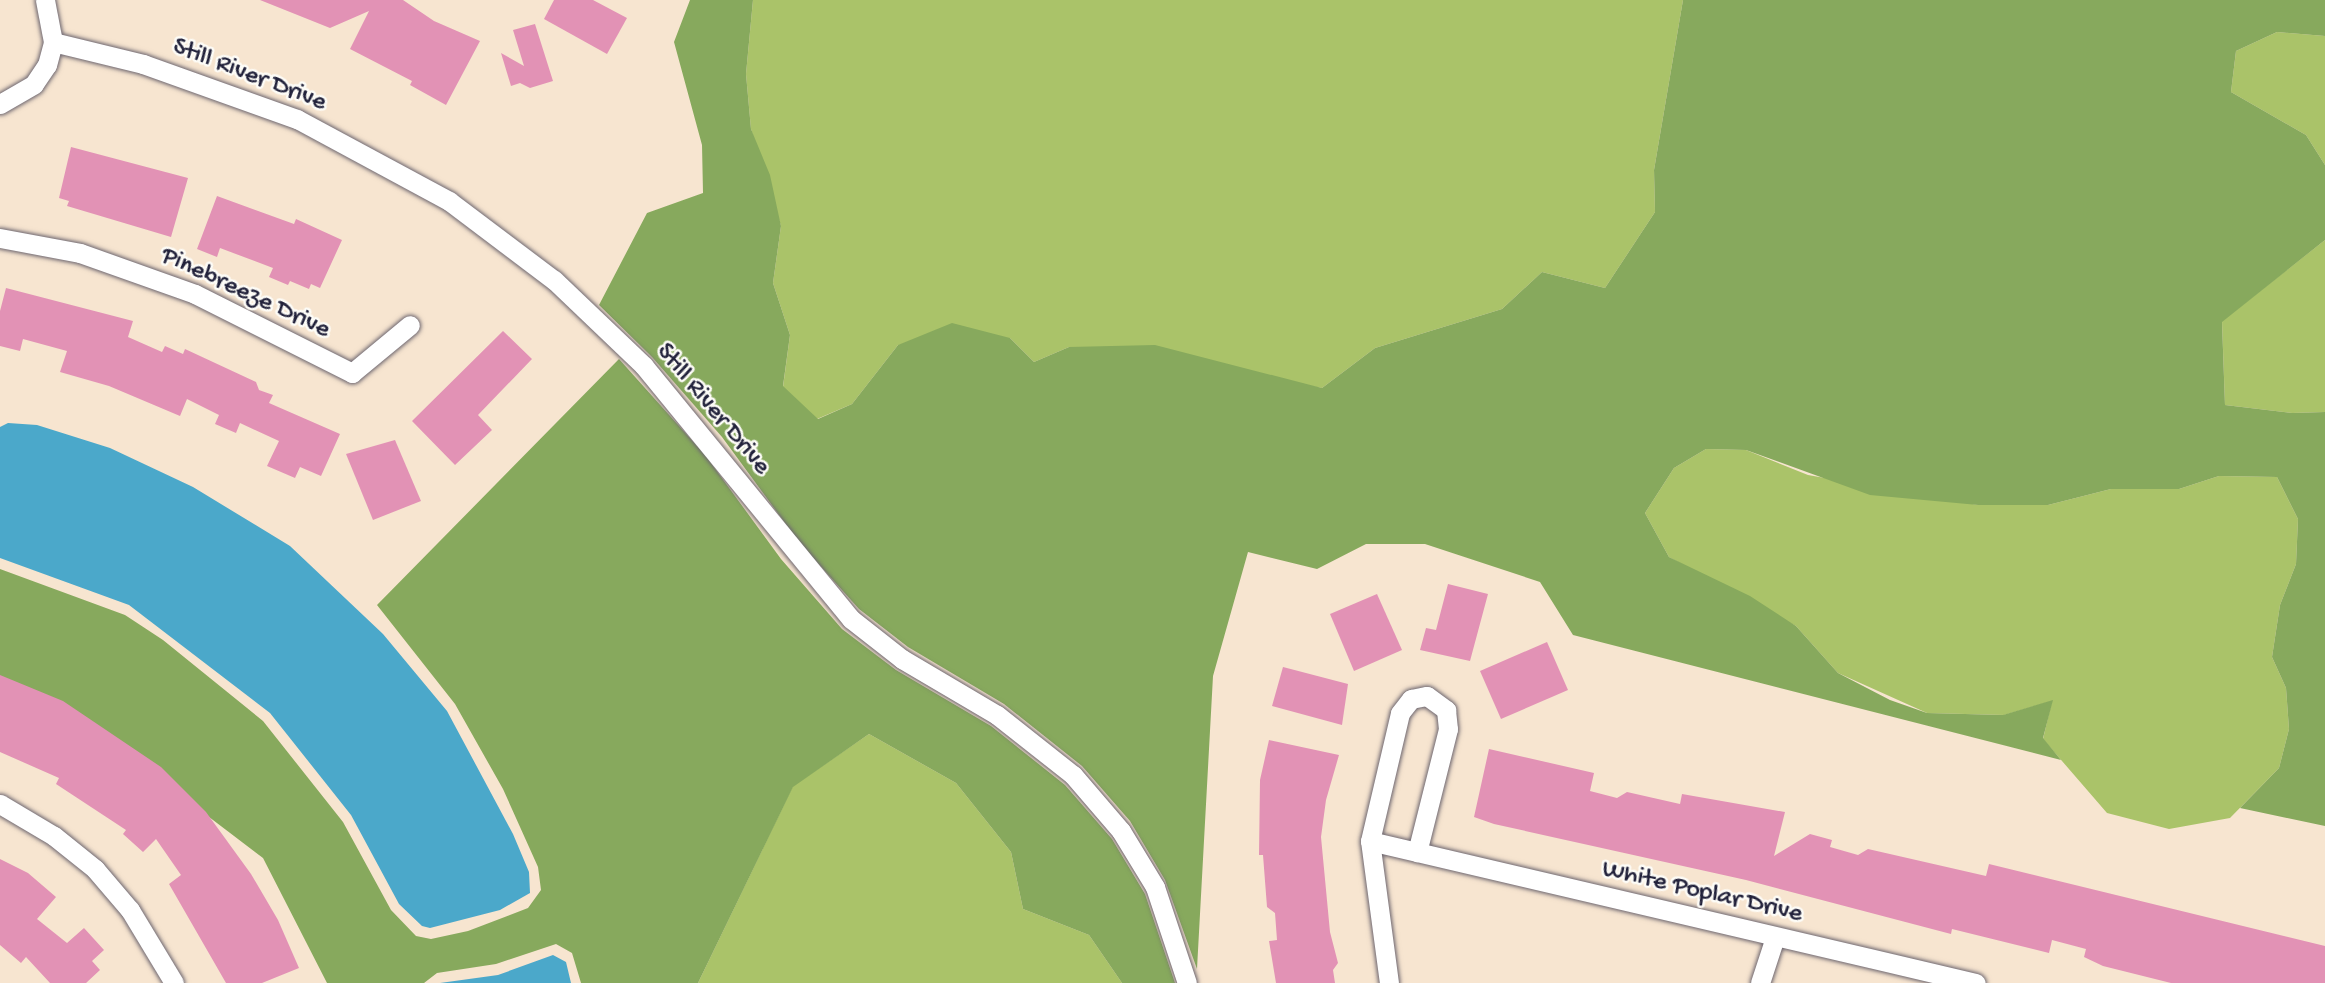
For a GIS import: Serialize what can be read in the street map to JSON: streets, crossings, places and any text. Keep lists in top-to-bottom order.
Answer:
{
  "streets": {
    "street": ["Still River Drive", "Pinebreeze Drive", "White Poplar Drive"]
  }
}
